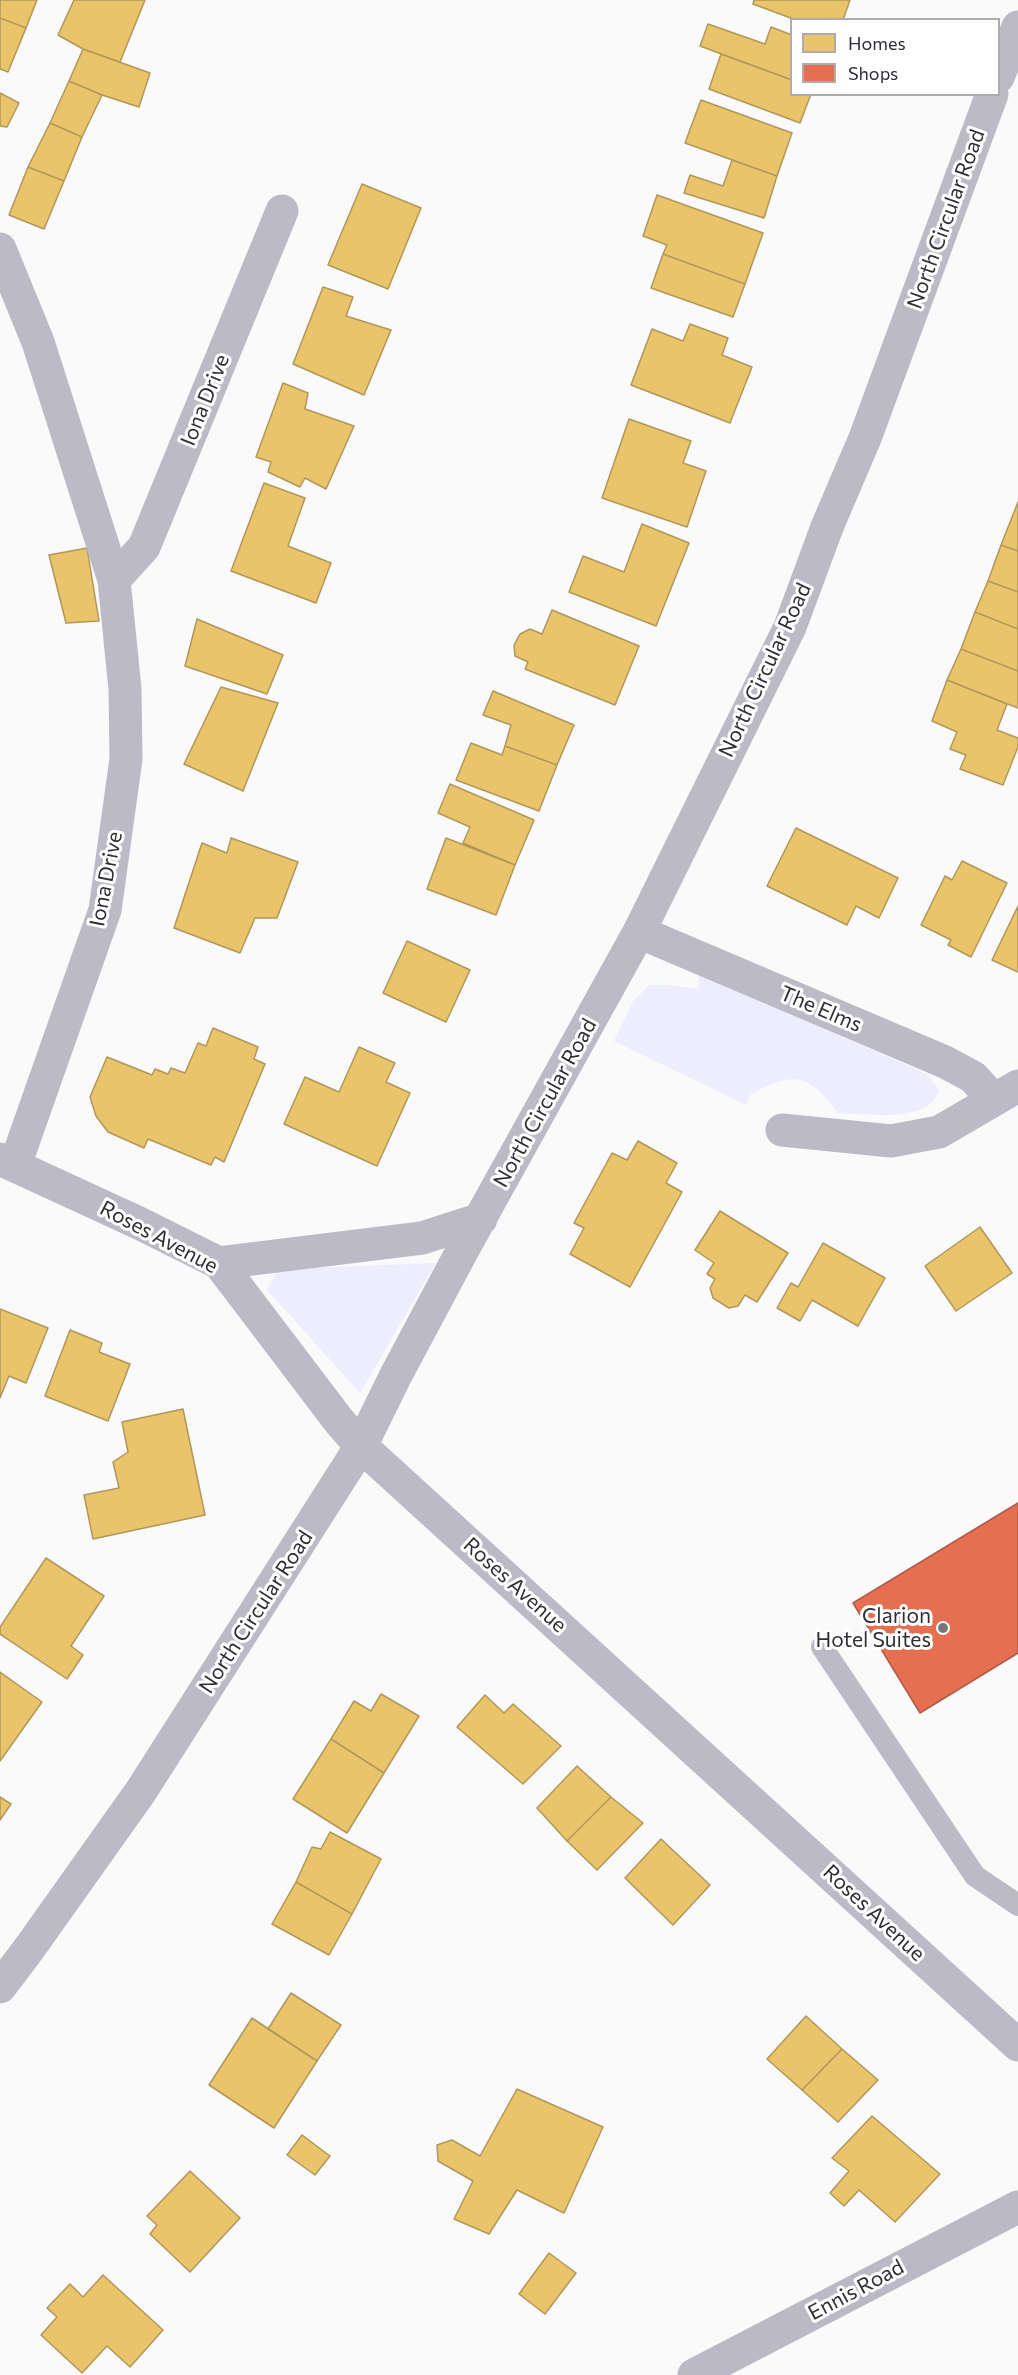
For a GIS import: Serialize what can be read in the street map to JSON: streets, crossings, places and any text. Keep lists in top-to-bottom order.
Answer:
{
  "streets": {
    "main road": ["Ennis Road"],
    "street": [
      "North Circular Road",
      "Iona Drive",
      "The Elms",
      "Roses Avenue"
    ]
  },
  "crossings": [
    ["North Circular Road", "The Elms"],
    ["North Circular Road", "Roses Avenue"],
    ["Iona Drive", "Roses Avenue"]
  ],
  "places": ["Clarion Hotel Suites"],
  "legend": ["Homes", "Shops"]
}
